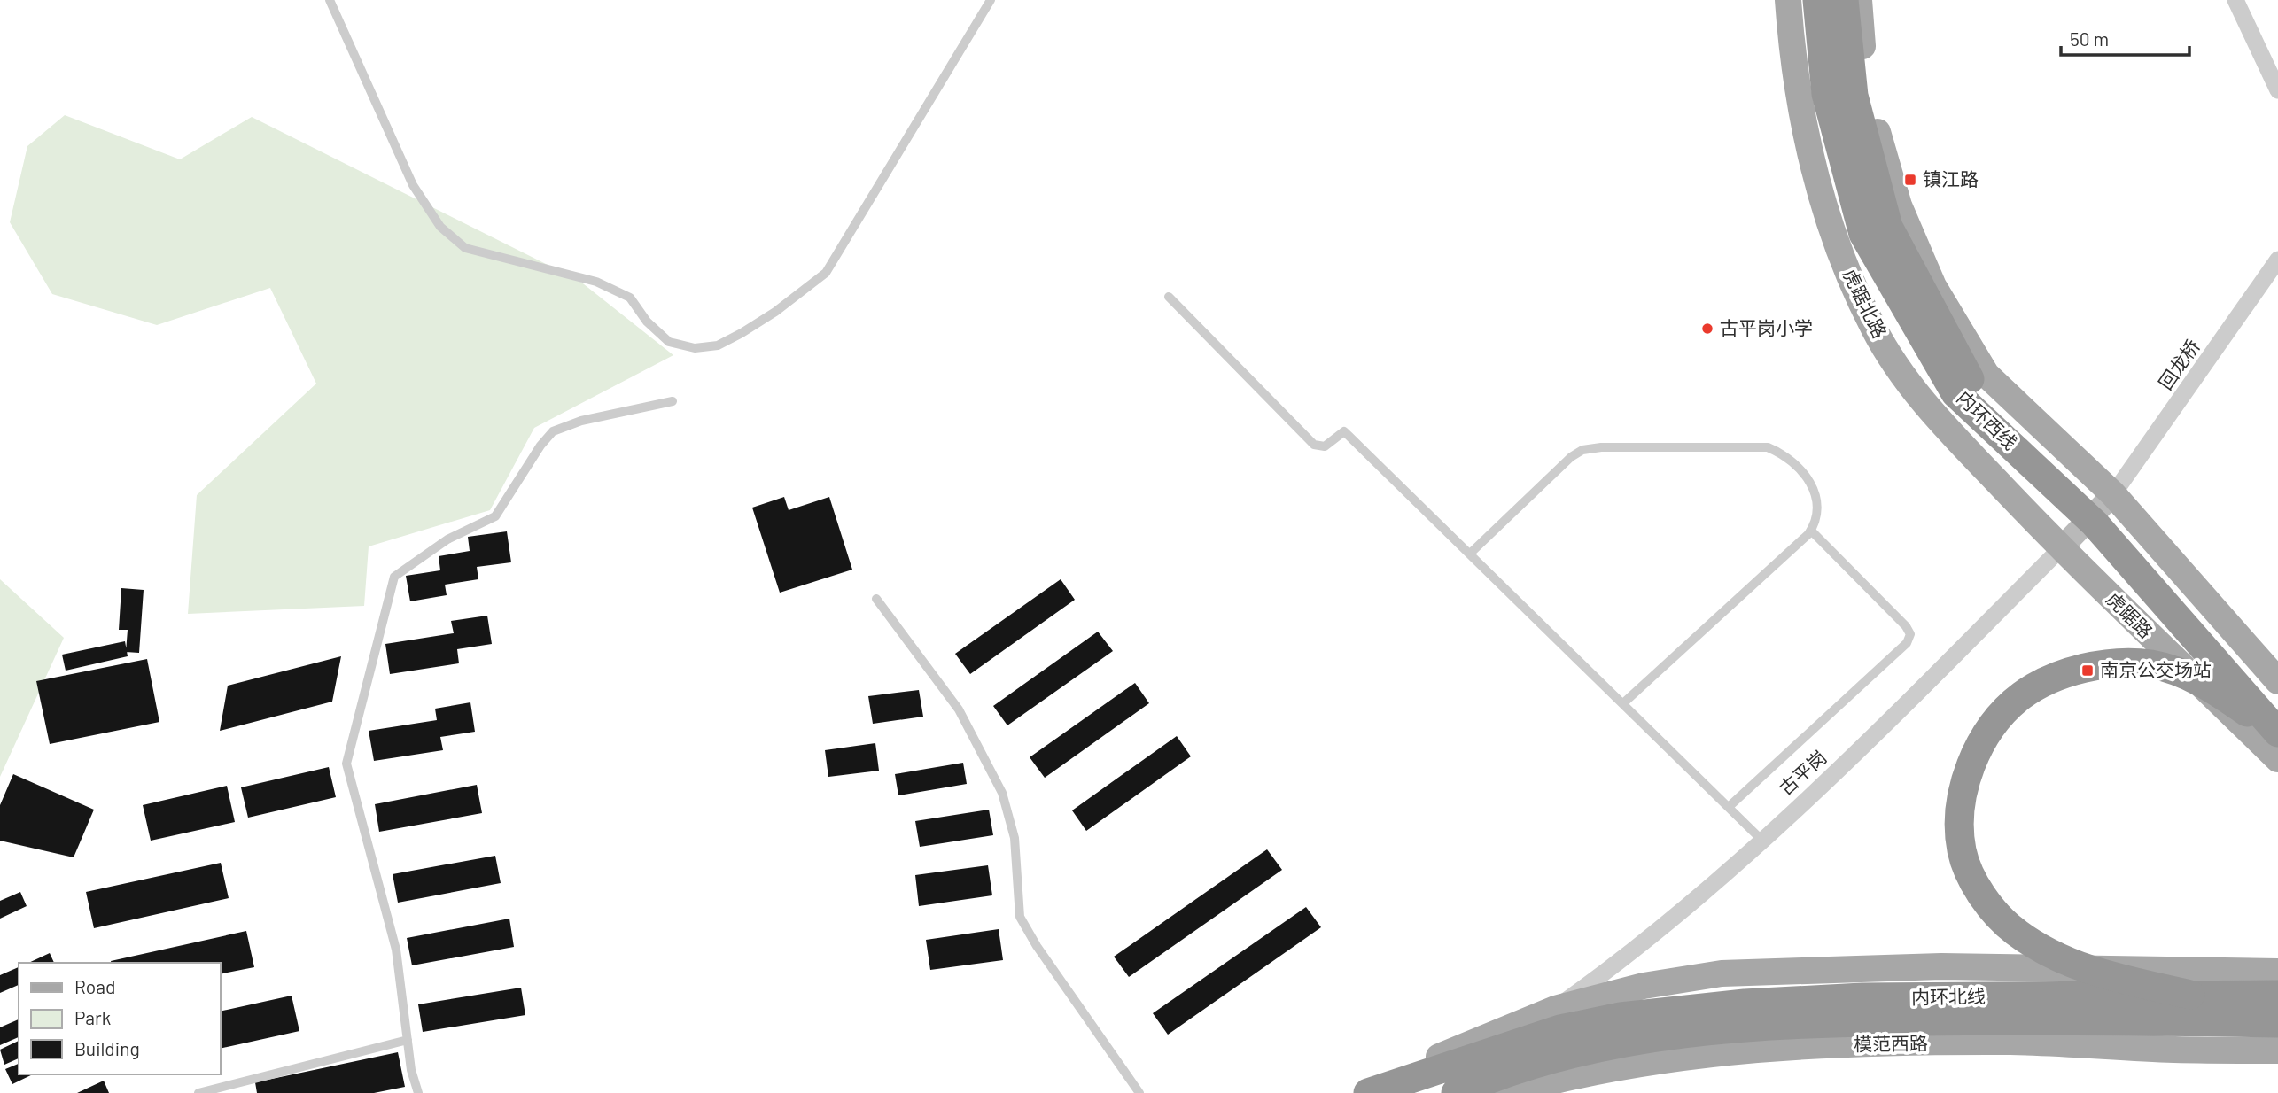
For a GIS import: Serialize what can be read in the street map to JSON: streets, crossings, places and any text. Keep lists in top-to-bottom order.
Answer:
{
  "streets": {
    "highway": ["内环西线", "内环北线"],
    "main road": ["虎踞北路", "虎踞路", "模范西路"],
    "street": ["回龙桥", "古平岗"]
  },
  "crossings": [
    ["虎踞北路", "虎踞路"],
    ["虎踞北路", "古平岗"],
    ["虎踞路", "古平岗"]
  ],
  "places": {
    "transit": ["镇江路", "南京公交场站"],
    "other": ["古平岗小学"]
  },
  "legend": ["Road", "Park", "Building"],
  "scale_bar": "50 m"
}
